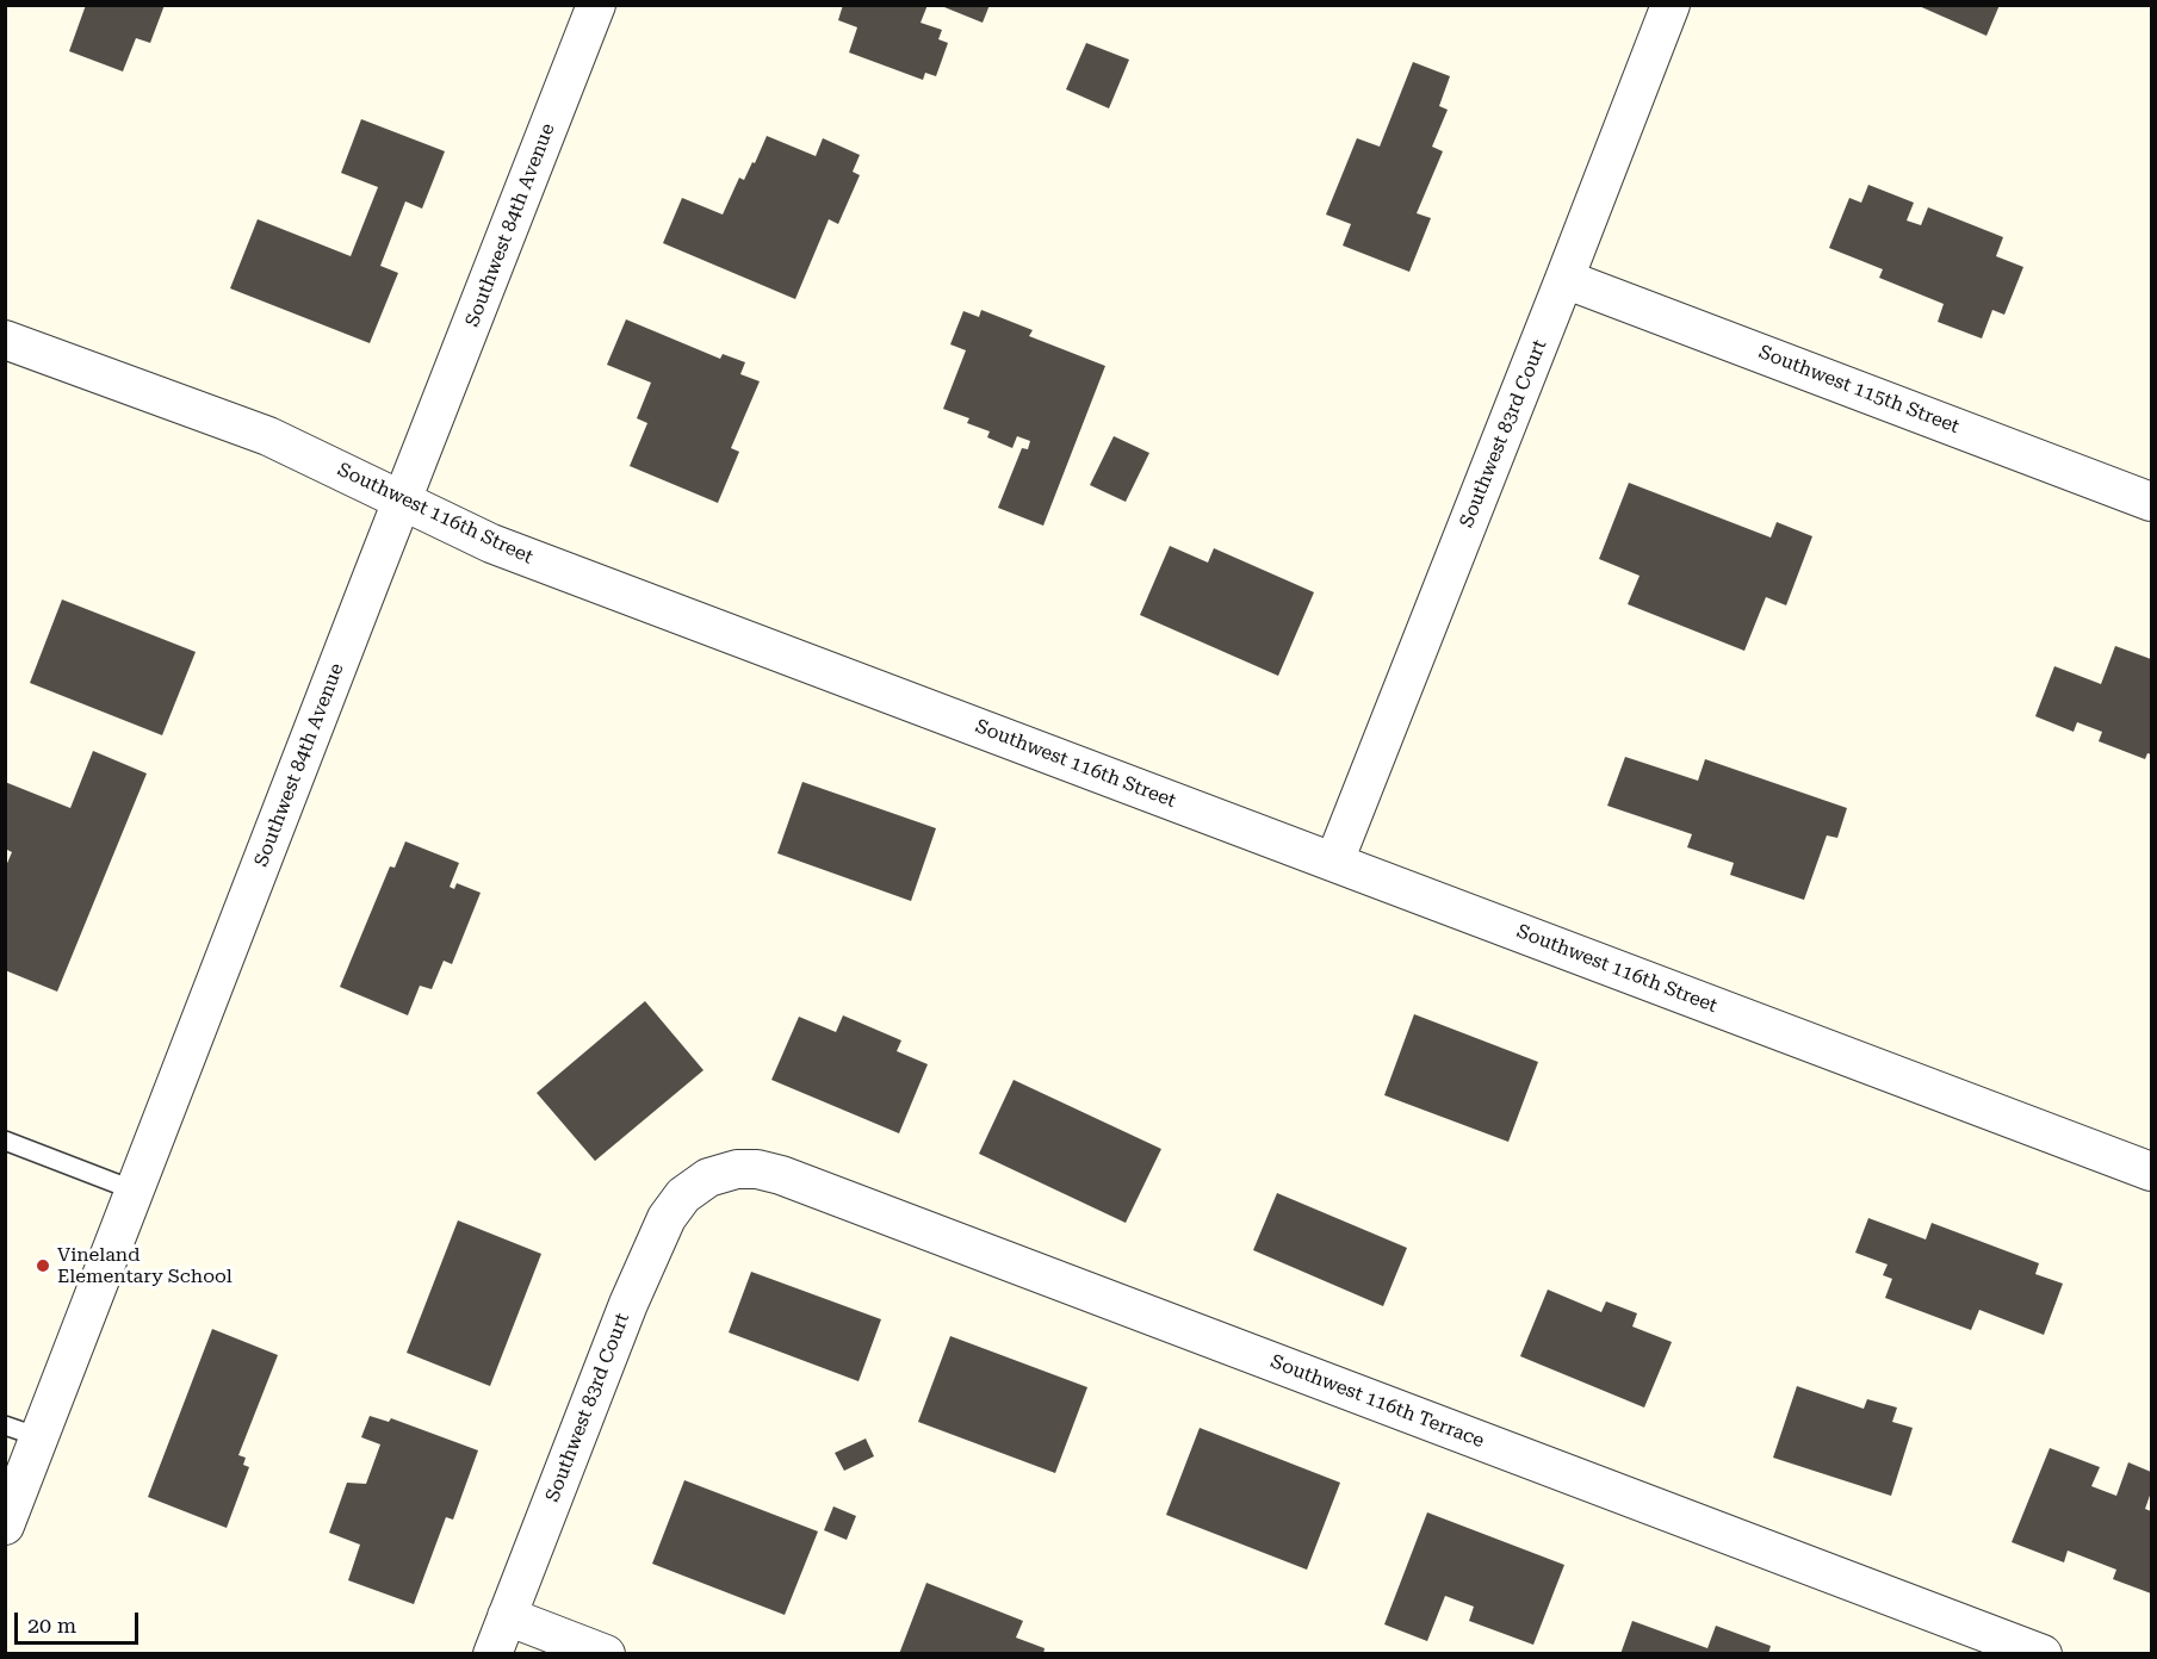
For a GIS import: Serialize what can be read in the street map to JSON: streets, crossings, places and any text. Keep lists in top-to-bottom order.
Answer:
{
  "streets": {
    "street": [
      "Southwest 84th Avenue",
      "Southwest 115th Street",
      "Southwest 83rd Court",
      "Southwest 116th Street",
      "Southwest 116th Terrace"
    ]
  },
  "crossings": [
    ["Southwest 84th Avenue", "Southwest 116th Street"],
    ["Southwest 115th Street", "Southwest 83rd Court"],
    ["Southwest 83rd Court", "Southwest 116th Street"],
    ["Southwest 83rd Court", "Southwest 116th Terrace"]
  ],
  "places": ["Vineland Elementary School"],
  "scale_bar": "20 m"
}
